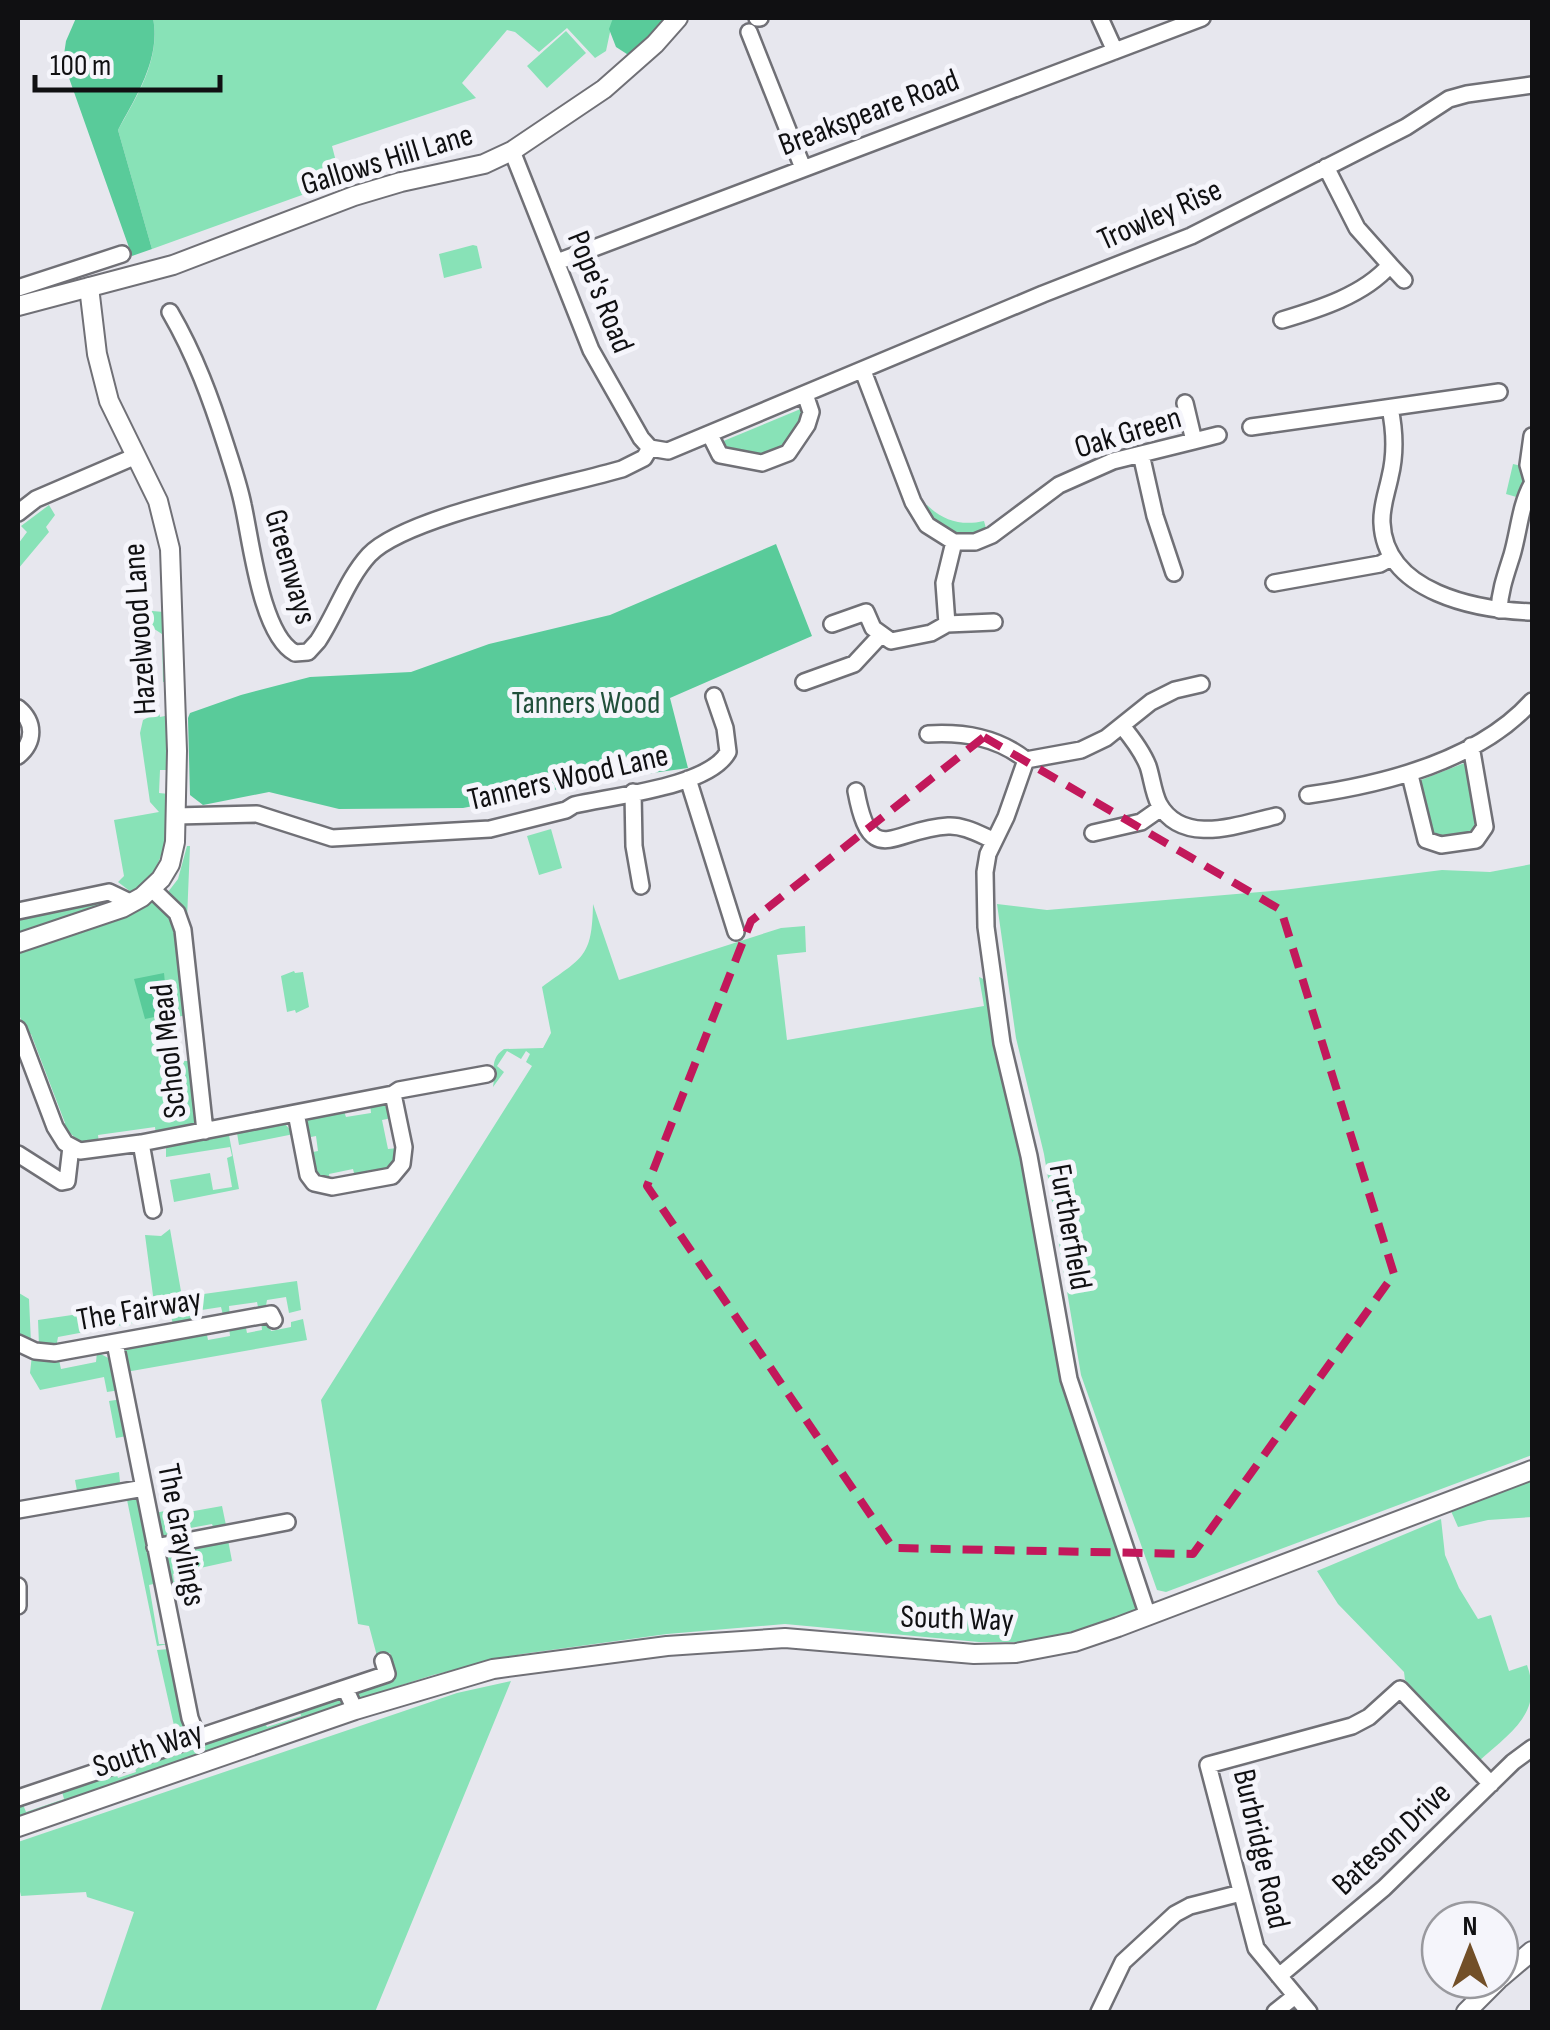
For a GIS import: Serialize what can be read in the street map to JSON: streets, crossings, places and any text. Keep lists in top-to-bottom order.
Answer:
{
  "streets": {
    "street": [
      "Breakspeare Road",
      "Gallows Hill Lane",
      "Trowley Rise",
      "Pope's Road",
      "Oak Green",
      "Greenways",
      "Hazelwood Lane",
      "Tanners Wood Lane",
      "School Mead",
      "Furtherfield",
      "The Fairway",
      "The Graylings",
      "South Way",
      "Bateson Drive",
      "Burbridge Road"
    ]
  },
  "crossings": [
    ["Breakspeare Road", "Pope's Road"],
    ["Gallows Hill Lane", "Pope's Road"],
    ["Gallows Hill Lane", "Hazelwood Lane"],
    ["Trowley Rise", "Pope's Road"],
    ["Trowley Rise", "Greenways"],
    ["Pope's Road", "Greenways"],
    ["Hazelwood Lane", "Tanners Wood Lane"],
    ["Hazelwood Lane", "School Mead"],
    ["Furtherfield", "South Way"],
    ["The Fairway", "The Graylings"],
    ["The Graylings", "South Way"],
    ["Bateson Drive", "Burbridge Road"]
  ],
  "parks": ["Tanners Wood"],
  "scale_bar": "100 m",
  "north": "top"
}
